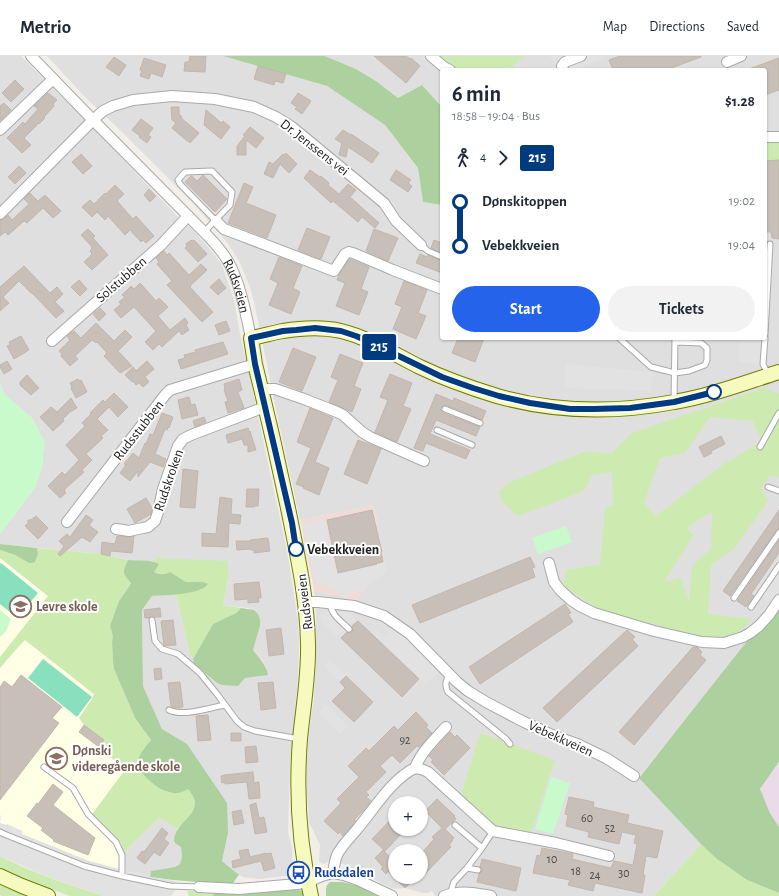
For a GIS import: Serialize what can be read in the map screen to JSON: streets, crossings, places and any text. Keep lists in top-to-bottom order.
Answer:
{
  "streets": {
    "street": [
      "Dr. Jenssens vei",
      "Solstubben",
      "Rudsveien",
      "Rudsstubben",
      "Rudskroken",
      "Vebekkveien"
    ]
  },
  "crossings": [
    ["Dr. Jenssens vei", "Rudsveien"],
    ["Solstubben", "Rudsveien"],
    ["Rudsveien", "Rudsstubben"],
    ["Rudsveien", "Rudskroken"],
    ["Rudsveien", "Vebekkveien"]
  ],
  "places": {
    "other": ["Vebekkveien"],
    "school or university": ["Levre skole", "Dønski videregående skole"],
    "bus stop": ["Rudsdalen"]
  },
  "lines": ["bus line 215"],
  "house_numbers": [
    "92",
    "60",
    "52",
    "10",
    "18",
    "30",
    "24"
  ],
  "page": {
    "header": "Metrio",
    "nav": ["Map", "Directions", "Saved"],
    "on_map": "215",
    "heading": ["6 min", "18:58 – 19:04 · Bus", "$1.28"],
    "legs": ["4", "215"],
    "list": [
      {
        "name": "Dønskitoppen",
        "value": "19:02"
      },
      {
        "name": "Vebekkveien",
        "value": "19:04"
      }
    ],
    "buttons": ["Start", "Tickets"],
    "map_buttons": ["+", "−"]
  }
}
